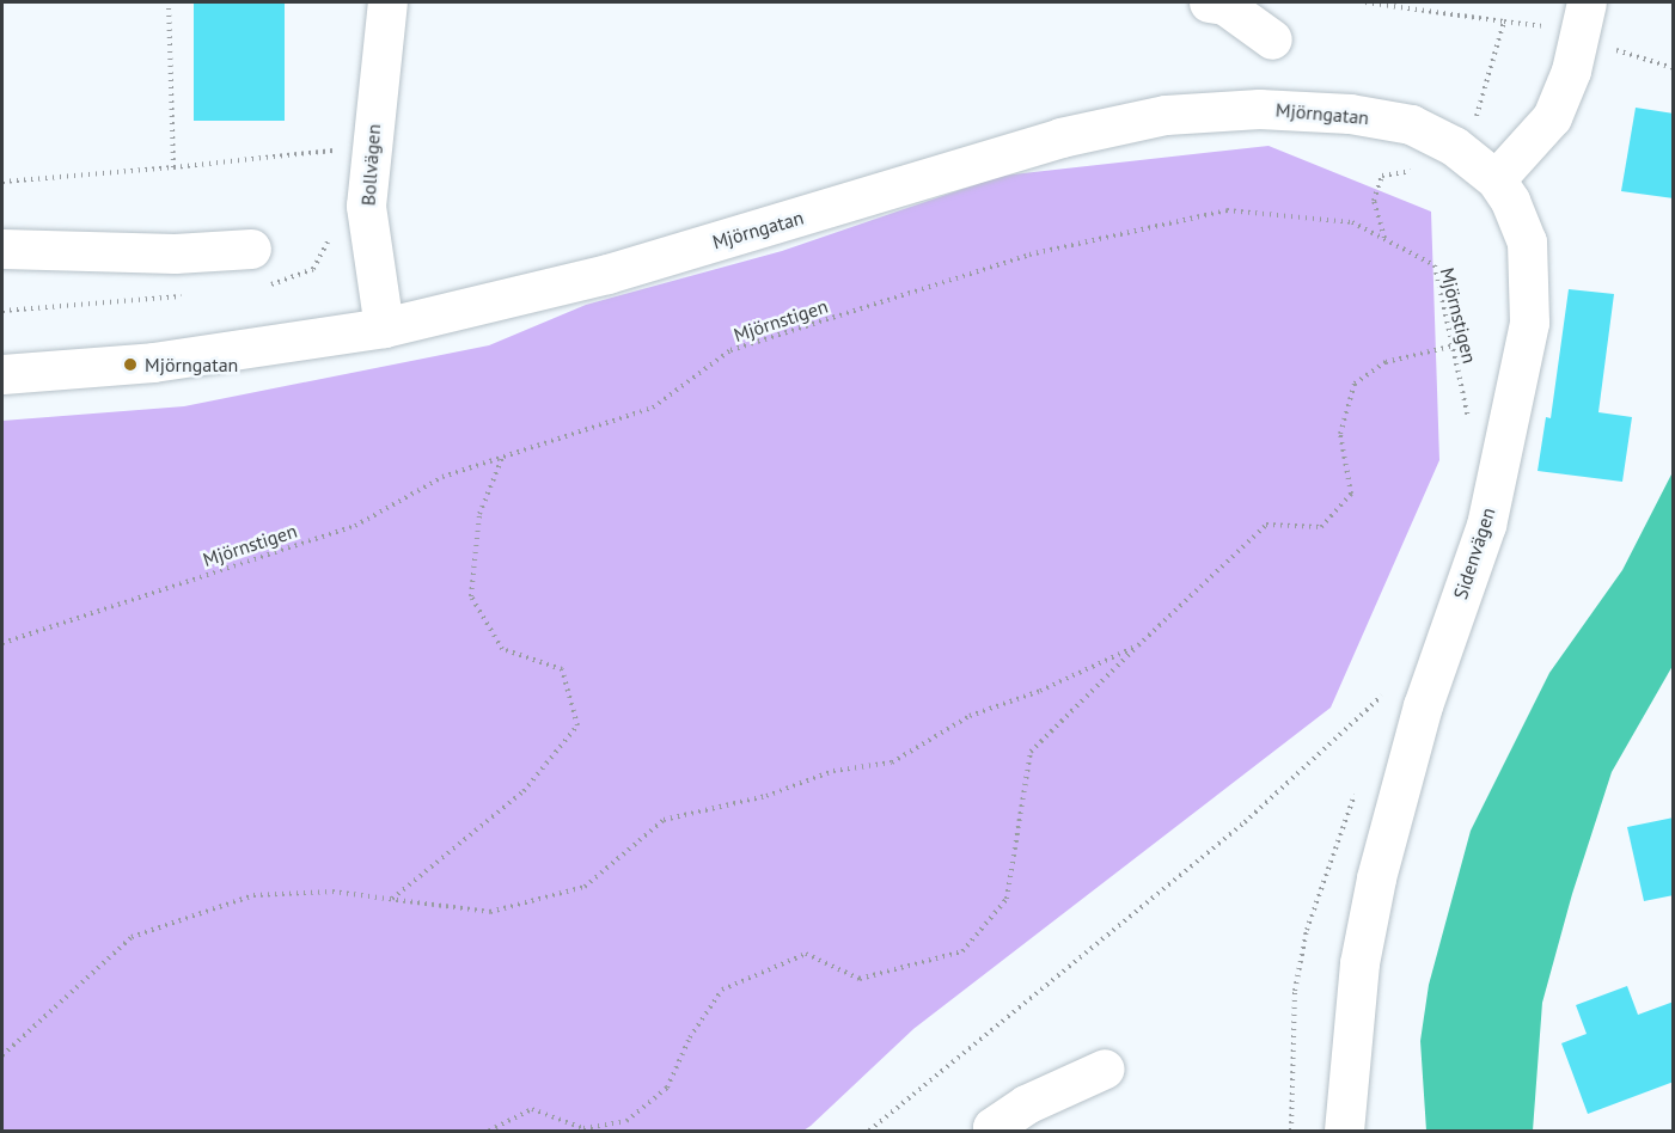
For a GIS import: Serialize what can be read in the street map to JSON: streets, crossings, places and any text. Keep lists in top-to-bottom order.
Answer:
{
  "streets": {
    "street": ["Mjörngatan", "Bollvägen", "Sidenvägen"],
    "path": ["Mjörnstigen"]
  },
  "crossings": [
    ["Mjörngatan", "Bollvägen"],
    ["Mjörngatan", "Sidenvägen"]
  ],
  "places": ["Mjörngatan"]
}
